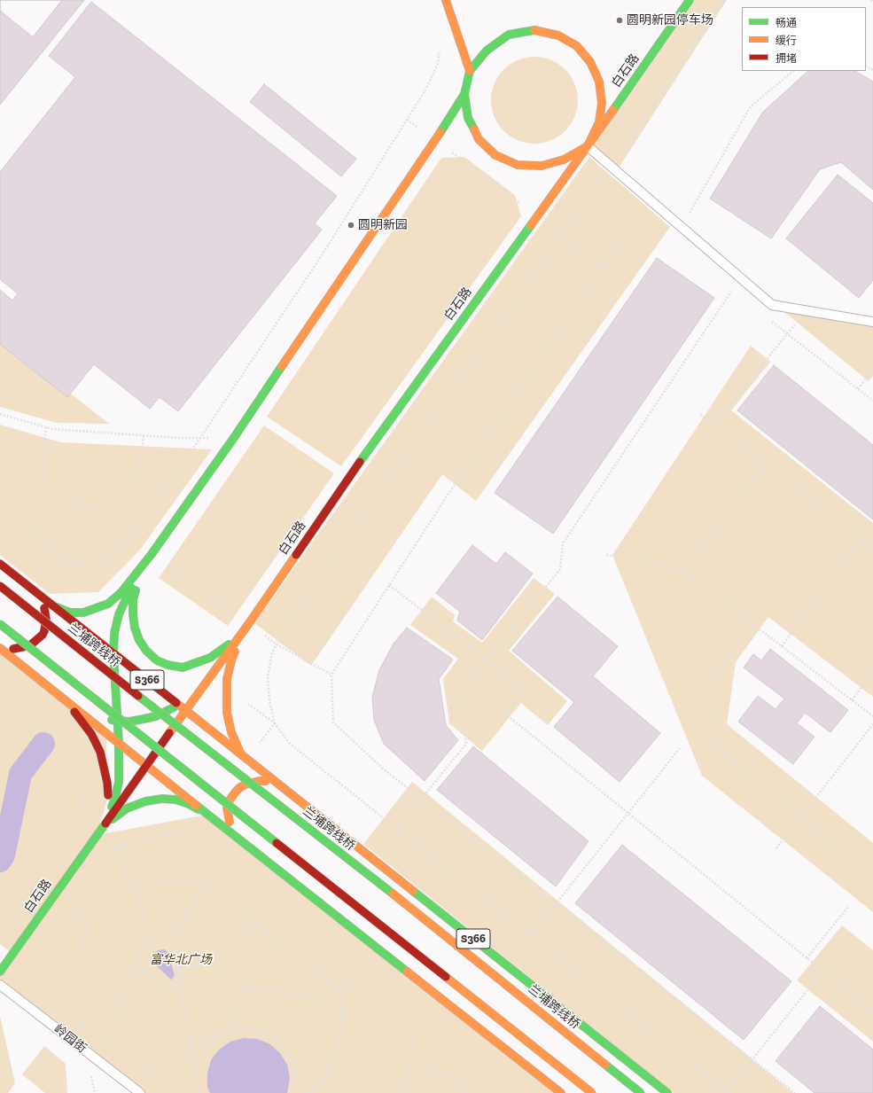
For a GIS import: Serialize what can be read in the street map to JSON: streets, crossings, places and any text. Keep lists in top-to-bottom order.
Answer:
{
  "streets": {
    "main road": ["白石路", "兰埔跨线桥", "S366"],
    "lane": ["岭园街"]
  },
  "parks": ["富华北广场"],
  "places": ["圆明新园停车场", "圆明新园"],
  "legend": ["畅通", "缓行", "拥堵"]
}
